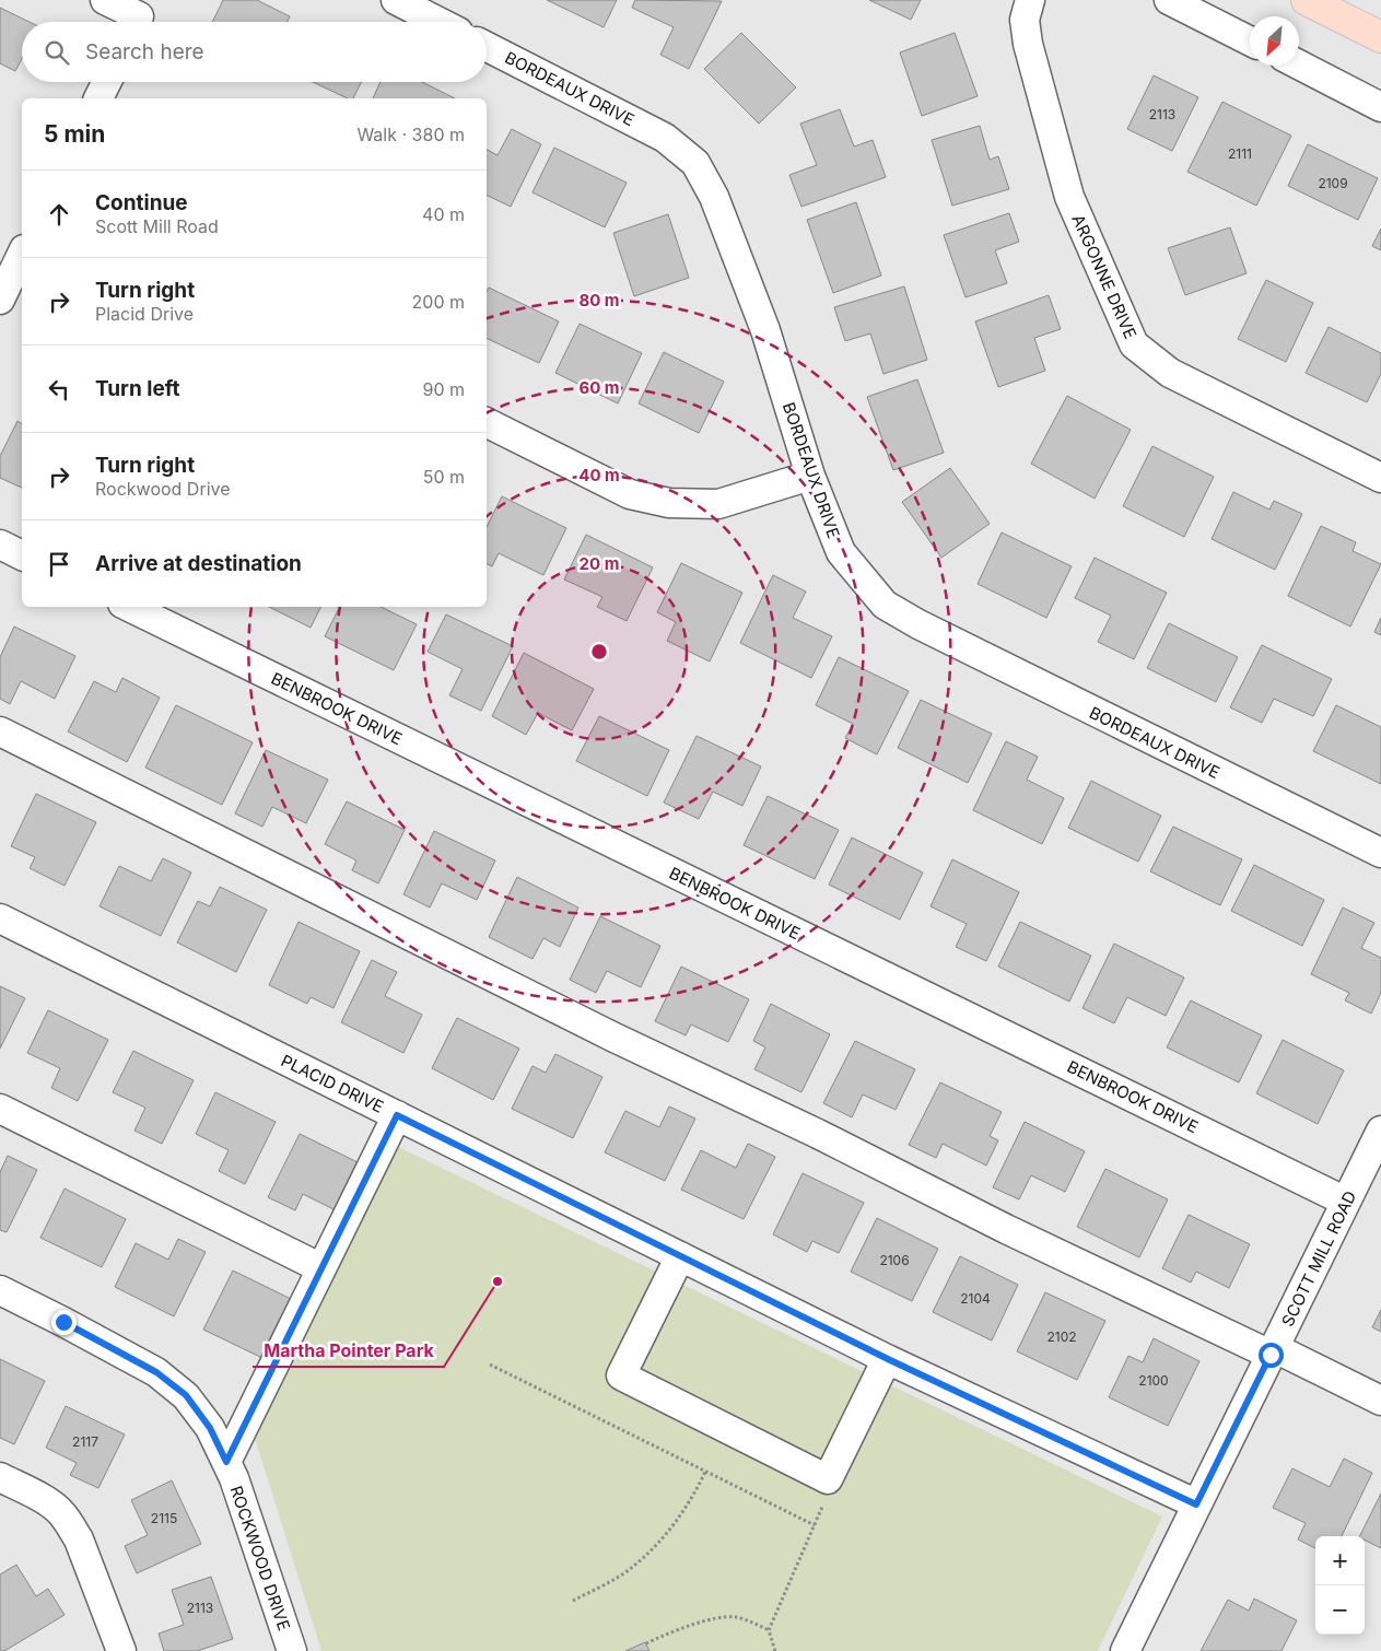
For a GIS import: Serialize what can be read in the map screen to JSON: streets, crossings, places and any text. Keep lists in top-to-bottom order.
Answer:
{
  "streets": {
    "street": [
      "BORDEAUX DRIVE",
      "ARGONNE DRIVE",
      "BENBROOK DRIVE",
      "PLACID DRIVE",
      "SCOTT MILL ROAD",
      "ROCKWOOD DRIVE"
    ]
  },
  "crossings": [
    ["BENBROOK DRIVE", "SCOTT MILL ROAD"],
    ["PLACID DRIVE", "SCOTT MILL ROAD"]
  ],
  "places": ["Martha Pointer Park"],
  "house_numbers": [
    "2113",
    "2111",
    "2109",
    "2106",
    "2104",
    "2102",
    "2100",
    "2117",
    "2115",
    "2113"
  ],
  "north": "bottom left",
  "page": {
    "search": "Search here",
    "heading": ["5 min", "Walk · 380 m"],
    "list": [
      ["Continue", "Scott Mill Road", "40 m"],
      ["Turn right", "Placid Drive", "200 m"],
      ["Turn left", "90 m"],
      ["Turn right", "Rockwood Drive", "50 m"],
      "Arrive at destination"
    ],
    "map_buttons": ["+", "−"]
  },
  "rings": [
    "80 m",
    "60 m",
    "40 m",
    "20 m"
  ]
}
